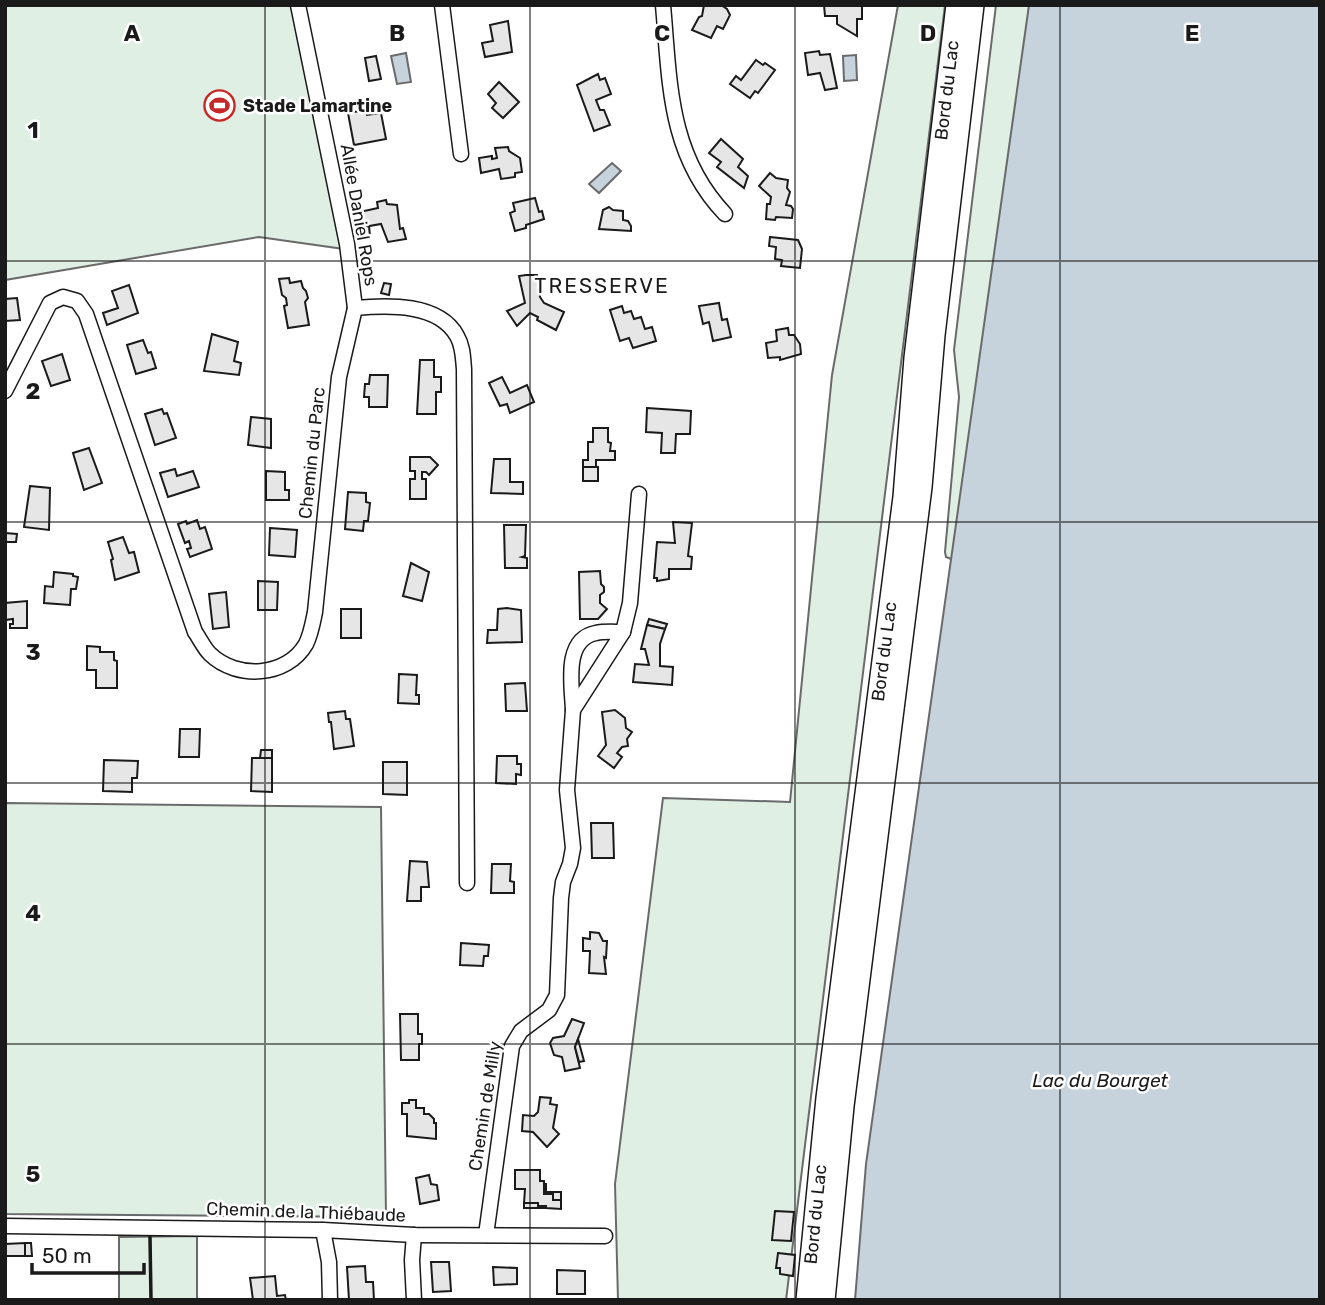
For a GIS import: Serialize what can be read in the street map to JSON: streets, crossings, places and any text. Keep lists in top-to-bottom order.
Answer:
{
  "streets": {
    "main road": ["Bord du Lac"],
    "street": [
      "Allée Daniel Rops",
      "Chemin du Parc",
      "Chemin de Milly",
      "Chemin de la Thiébaude"
    ]
  },
  "crossings": [
    ["Allée Daniel Rops", "Chemin du Parc"],
    ["Chemin de Milly", "Chemin de la Thiébaude"]
  ],
  "districts": ["TRESSERVE"],
  "water": ["Lac du Bourget"],
  "places": {
    "sports": ["Stade Lamartine"]
  },
  "scale_bar": "50 m",
  "grid": {
    "columns": [
      "A",
      "B",
      "C",
      "D",
      "E"
    ],
    "rows": [
      "1",
      "2",
      "3",
      "4",
      "5"
    ]
  }
}
